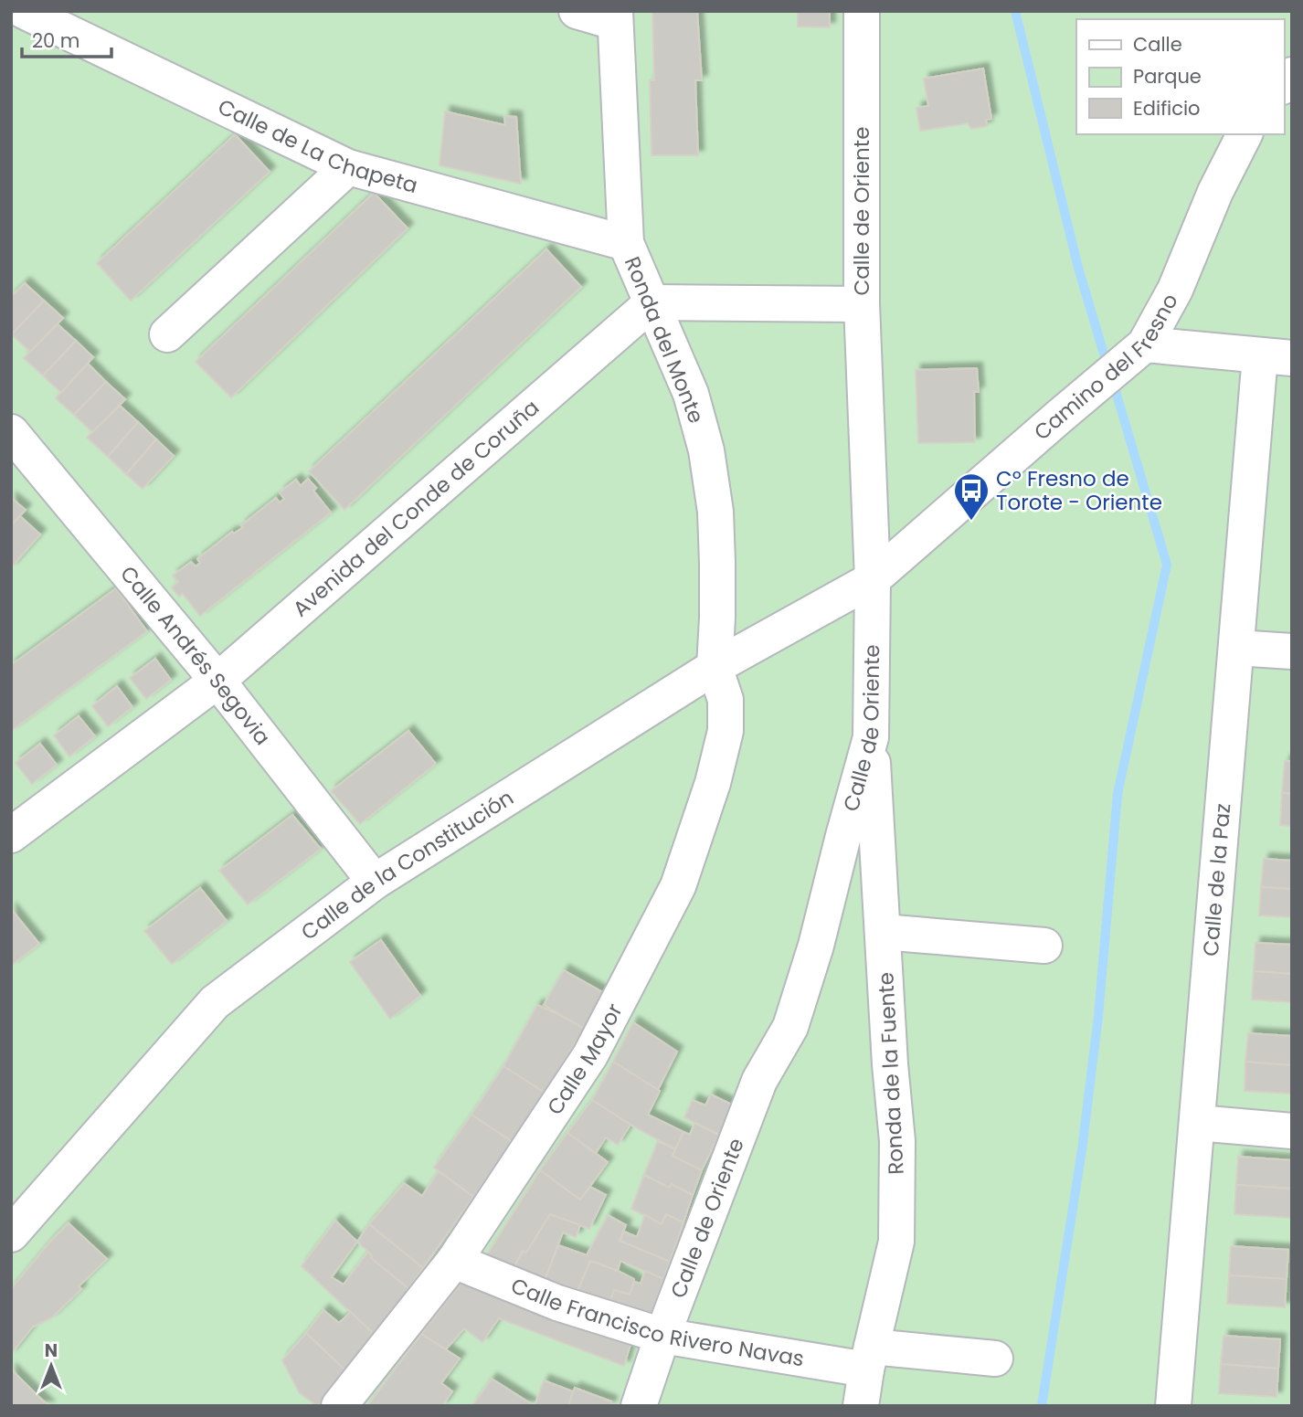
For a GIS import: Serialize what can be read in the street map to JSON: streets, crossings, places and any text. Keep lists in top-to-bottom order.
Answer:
{
  "streets": {
    "street": [
      "Calle de La Chapeta",
      "Calle de Oriente",
      "Ronda del Monte",
      "Camino del Fresno",
      "Avenida del Conde de Coruña",
      "Calle Andrés Segovia",
      "Calle de la Constitución",
      "Calle de la Paz",
      "Calle Mayor",
      "Ronda de la Fuente",
      "Calle Francisco Rivero Navas"
    ]
  },
  "crossings": [
    ["Calle de La Chapeta", "Ronda del Monte"],
    ["Calle de Oriente", "Camino del Fresno"],
    ["Calle de Oriente", "Calle de la Constitución"],
    ["Calle de Oriente", "Ronda de la Fuente"],
    ["Calle de Oriente", "Calle Francisco Rivero Navas"],
    ["Ronda del Monte", "Avenida del Conde de Coruña"],
    ["Ronda del Monte", "Calle de la Constitución"],
    ["Ronda del Monte", "Calle Mayor"],
    ["Camino del Fresno", "Calle de la Constitución"],
    ["Avenida del Conde de Coruña", "Calle Andrés Segovia"],
    ["Calle Andrés Segovia", "Calle de la Constitución"],
    ["Calle de la Constitución", "Calle Mayor"],
    ["Calle Mayor", "Calle Francisco Rivero Navas"],
    ["Ronda de la Fuente", "Calle Francisco Rivero Navas"]
  ],
  "places": {
    "bus stop": ["Cº Fresno de Torote - Oriente"]
  },
  "legend": ["Calle", "Parque", "Edificio"],
  "scale_bar": "20 m",
  "north": "top"
}
